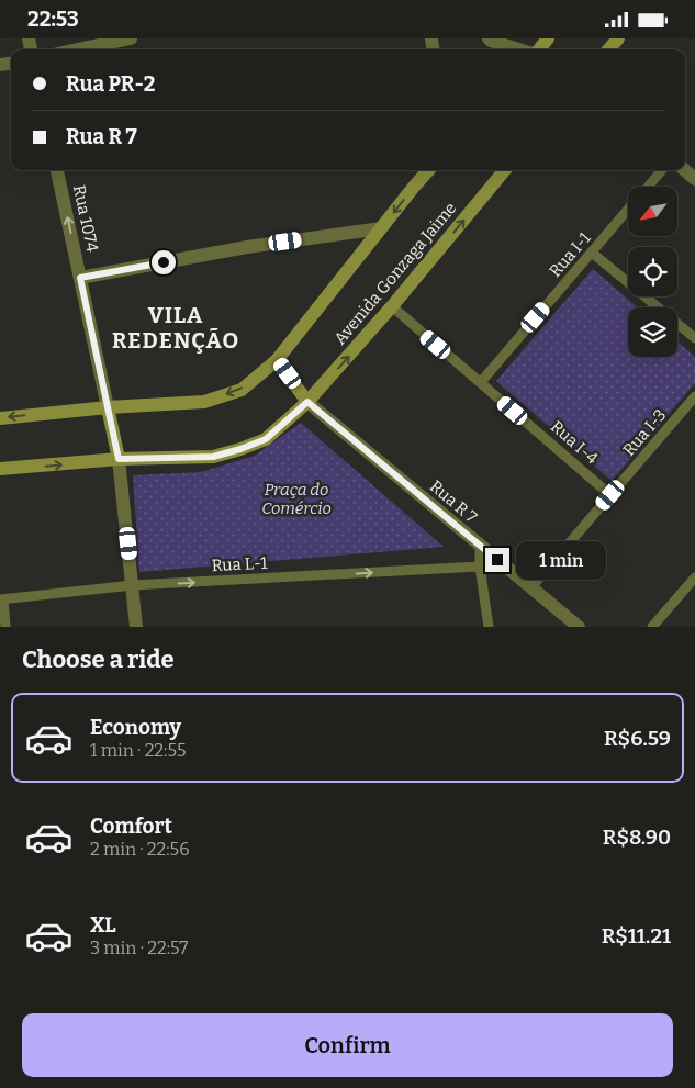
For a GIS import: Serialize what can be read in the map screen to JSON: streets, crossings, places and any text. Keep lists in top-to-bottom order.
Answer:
{
  "streets": {
    "main road": ["Avenida Gonzaga Jaime"],
    "street": ["Rua 1074", "Rua R 7"],
    "lane": [
      "Rua I-1",
      "Rua I-3",
      "Rua I-4",
      "Rua L-1"
    ]
  },
  "crossings": [
    ["Rua I-1", "Rua I-4"],
    ["Avenida Gonzaga Jaime", "Rua I-4"],
    ["Avenida Gonzaga Jaime", "Rua R 7"],
    ["Rua I-3", "Rua I-4"],
    ["Rua I-3", "Rua R 7"]
  ],
  "one_way": ["Rua 1074", "Rua L-1"],
  "districts": ["VILA REDENÇÃO"],
  "parks": ["Praça do Comércio"],
  "north": "bottom left",
  "page": {
    "status": "22:53",
    "banner": ["Rua PR-2", "Rua R 7"],
    "bubble": "1 min",
    "heading": "Choose a ride",
    "list": [
      {
        "name": "Economy",
        "note": "1 min · 22:55",
        "value": "R$6.59"
      },
      {
        "name": "Comfort",
        "note": "2 min · 22:56",
        "value": "R$8.90"
      },
      {
        "name": "XL",
        "note": "3 min · 22:57",
        "value": "R$11.21"
      }
    ],
    "buttons": "Confirm"
  }
}
